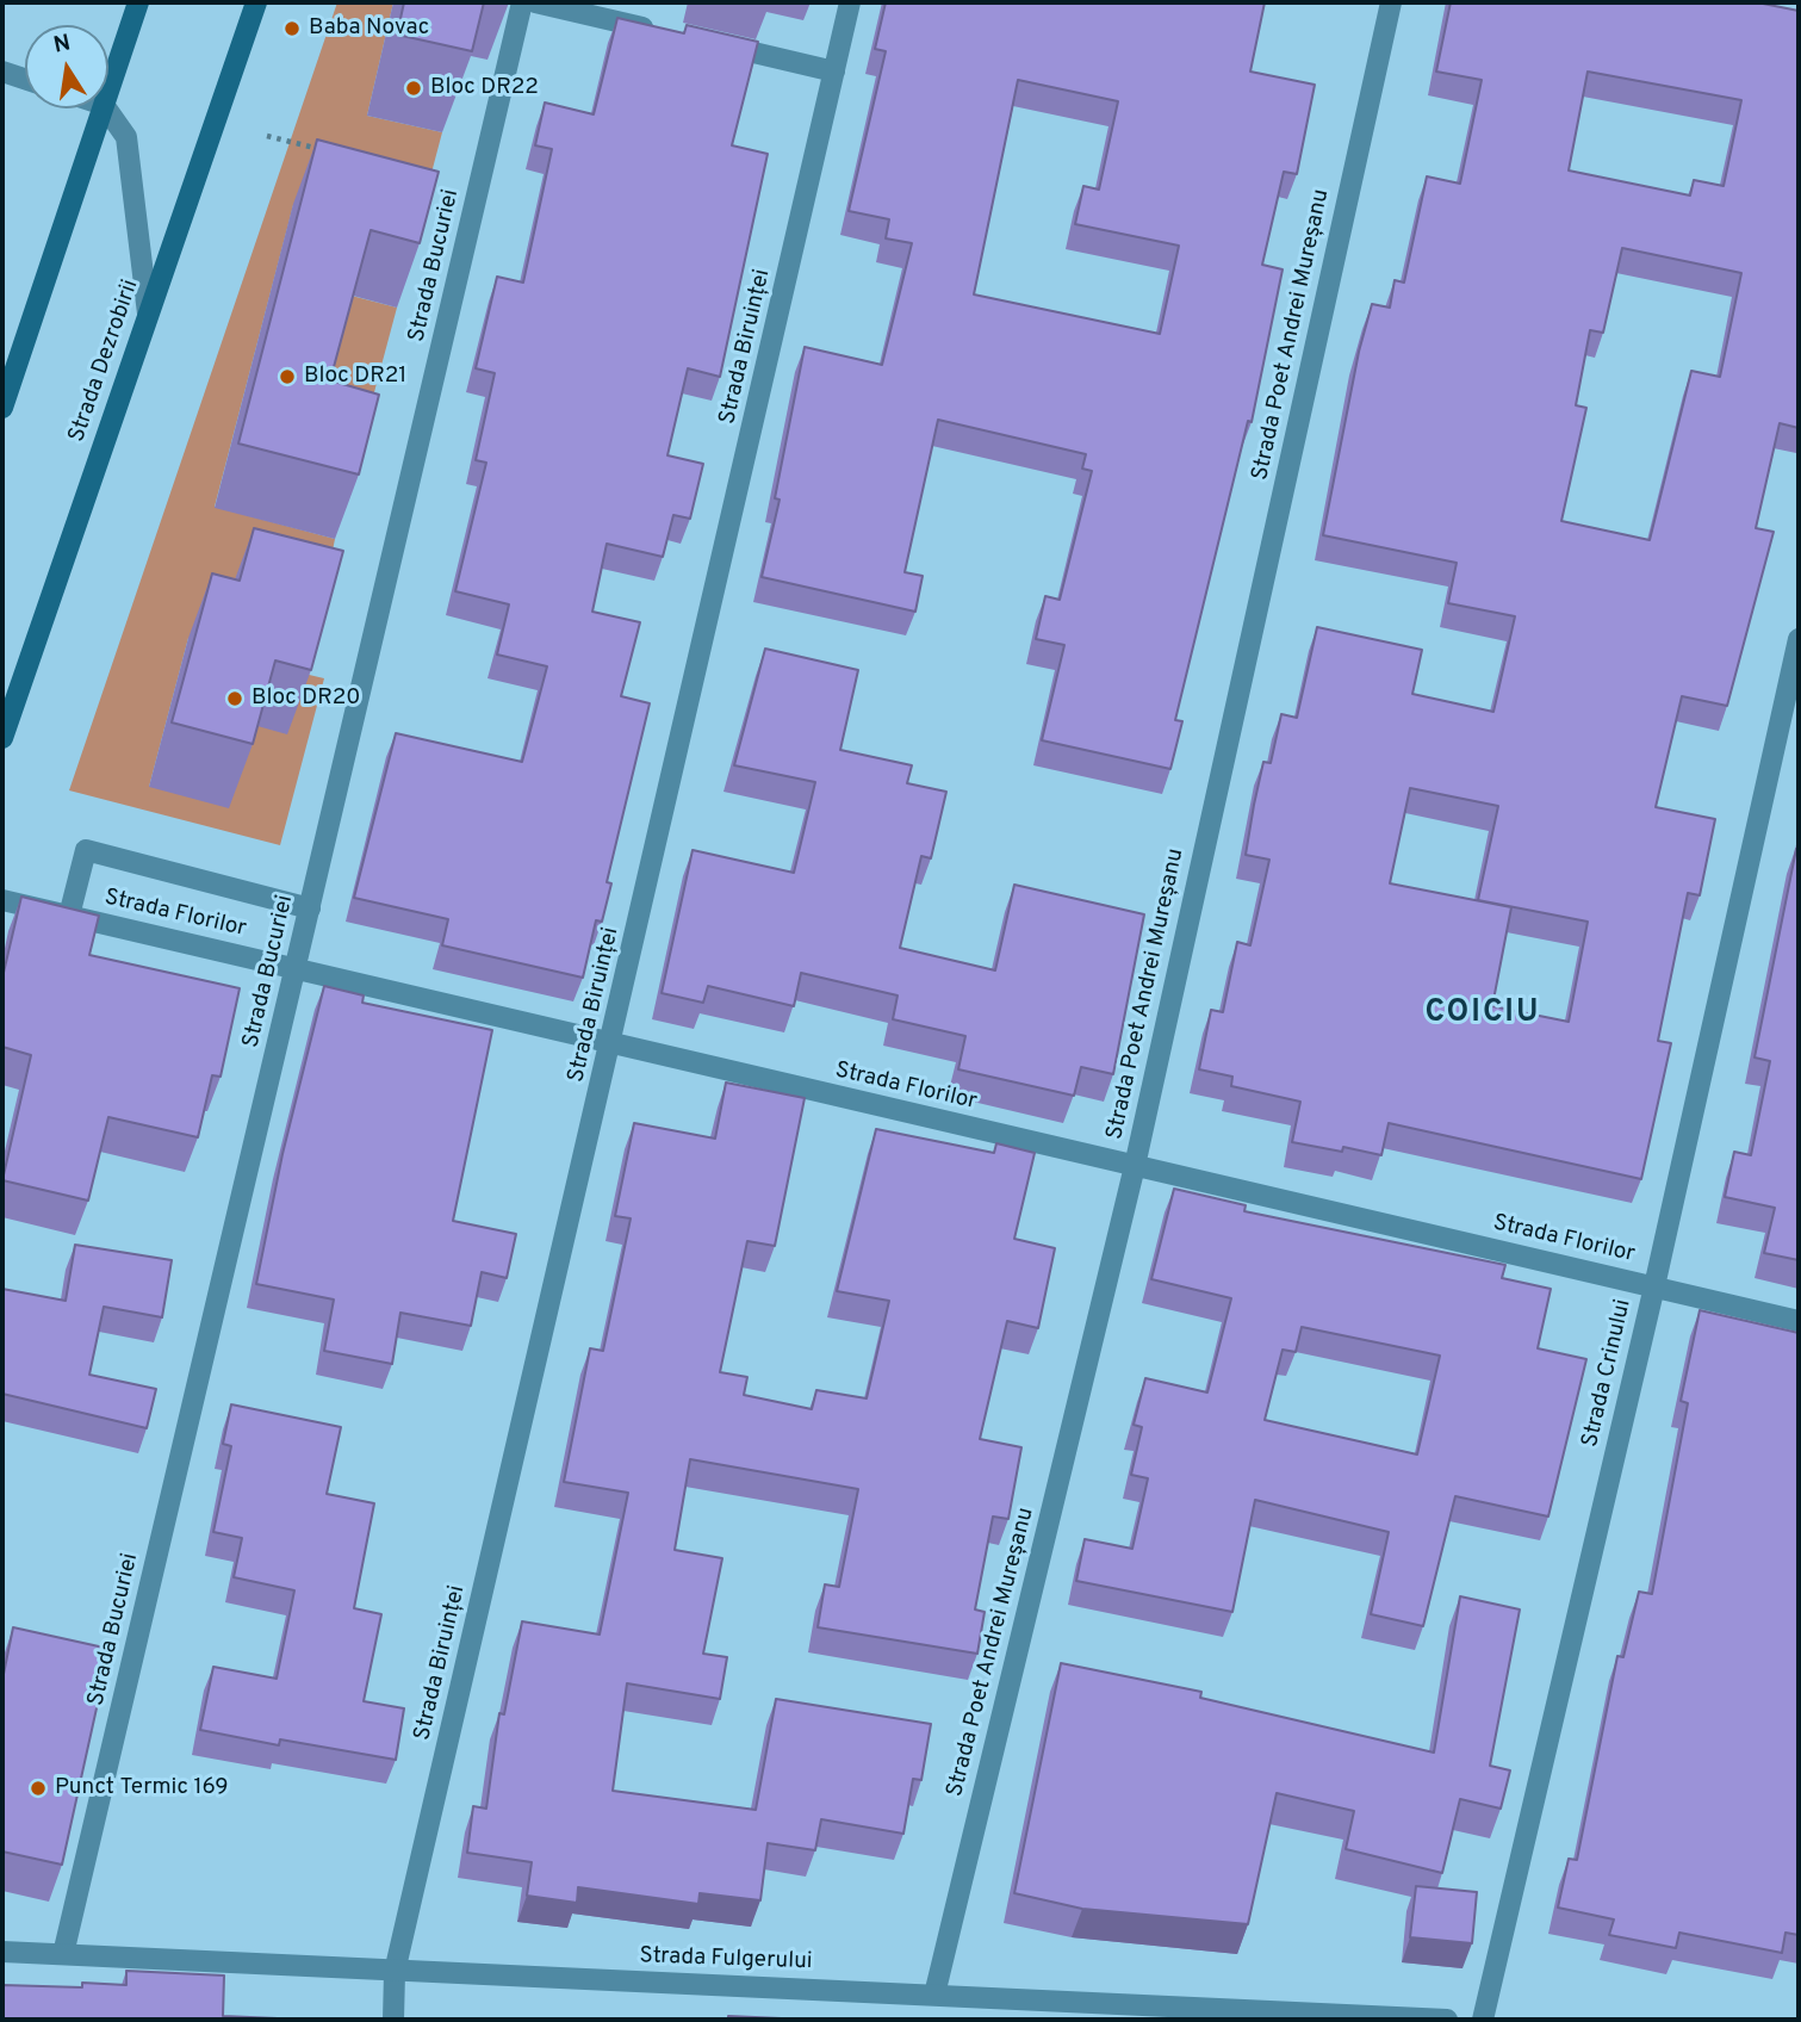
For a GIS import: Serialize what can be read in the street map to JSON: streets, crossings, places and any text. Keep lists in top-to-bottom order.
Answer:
{
  "streets": {
    "main road": ["Strada Dezrobirii"],
    "street": [
      "Strada Bucuriei",
      "Strada Poet Andrei Mureșanu",
      "Strada Biruinței",
      "Strada Florilor",
      "Strada Crinului",
      "Strada Fulgerului"
    ]
  },
  "crossings": [
    ["Strada Bucuriei", "Strada Florilor"],
    ["Strada Bucuriei", "Strada Fulgerului"],
    ["Strada Poet Andrei Mureșanu", "Strada Florilor"],
    ["Strada Poet Andrei Mureșanu", "Strada Fulgerului"],
    ["Strada Biruinței", "Strada Florilor"],
    ["Strada Biruinței", "Strada Fulgerului"],
    ["Strada Florilor", "Strada Crinului"]
  ],
  "districts": ["COICIU"],
  "places": [
    "Baba Novac",
    "Bloc DR22",
    "Bloc DR21",
    "Bloc DR20",
    "Punct Termic 169"
  ],
  "north": "top"
}
